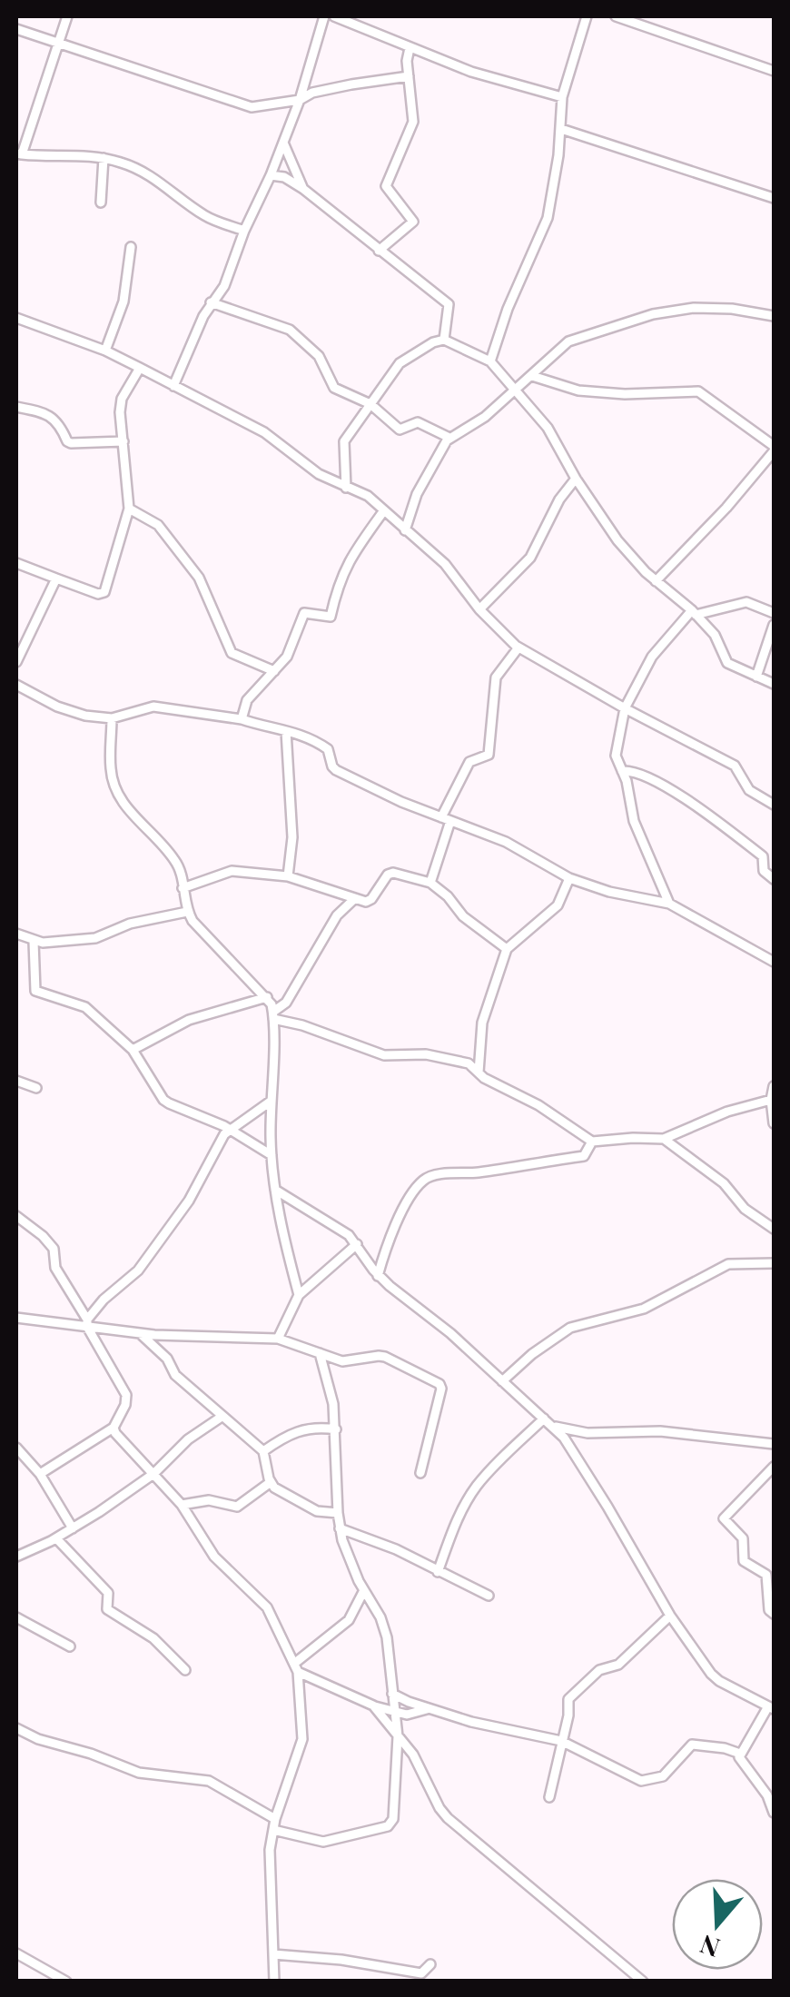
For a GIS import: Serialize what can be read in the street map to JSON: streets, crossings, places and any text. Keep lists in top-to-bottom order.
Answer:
{
  "north": "bottom"
}
